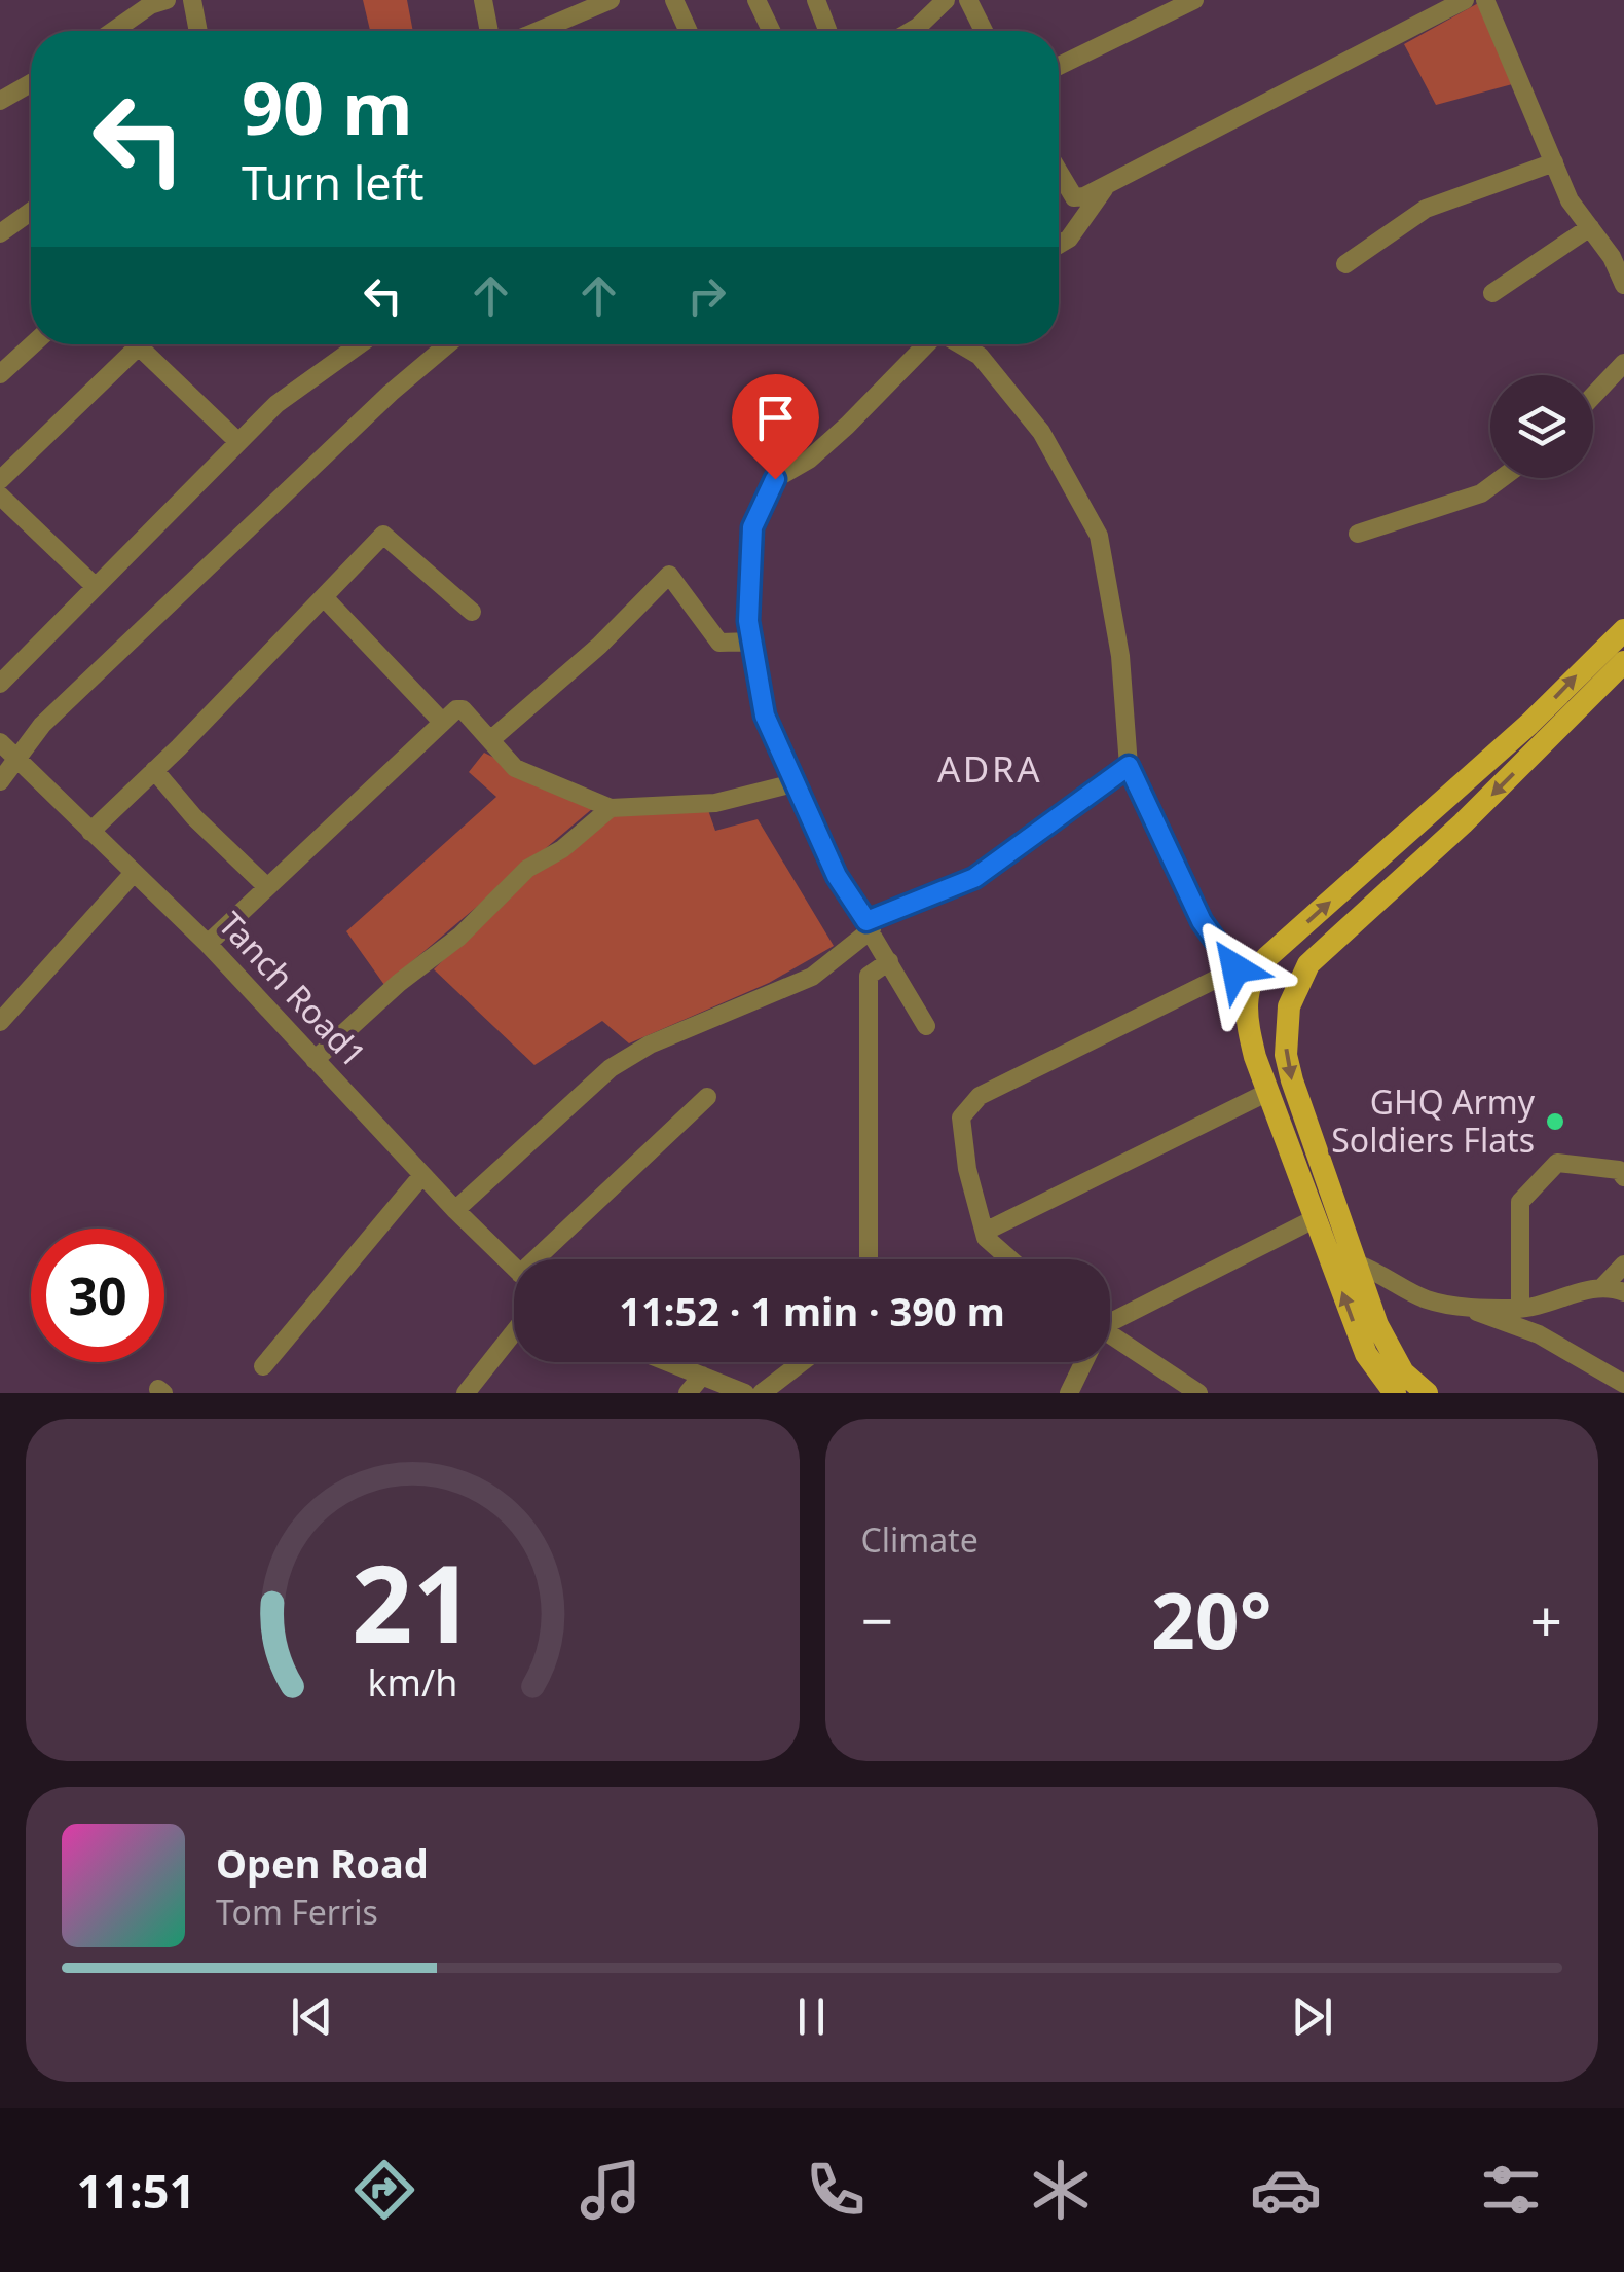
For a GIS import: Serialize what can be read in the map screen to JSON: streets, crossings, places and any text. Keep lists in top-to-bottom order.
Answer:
{
  "streets": {
    "street": ["Tanch Road1"]
  },
  "districts": ["ADRA"],
  "places": ["GHQ Army Soldiers Flats"],
  "page": {
    "turn": ["90 m", "Turn left"],
    "limit": "30",
    "trip": "11:52 · 1 min · 390 m",
    "tile": "Climate",
    "heat": ["−", "20°", "+"],
    "song": ["Open Road", "Tom Ferris"],
    "tabs": "11:51",
    "gauge": ["21", "km/h"]
  }
}
